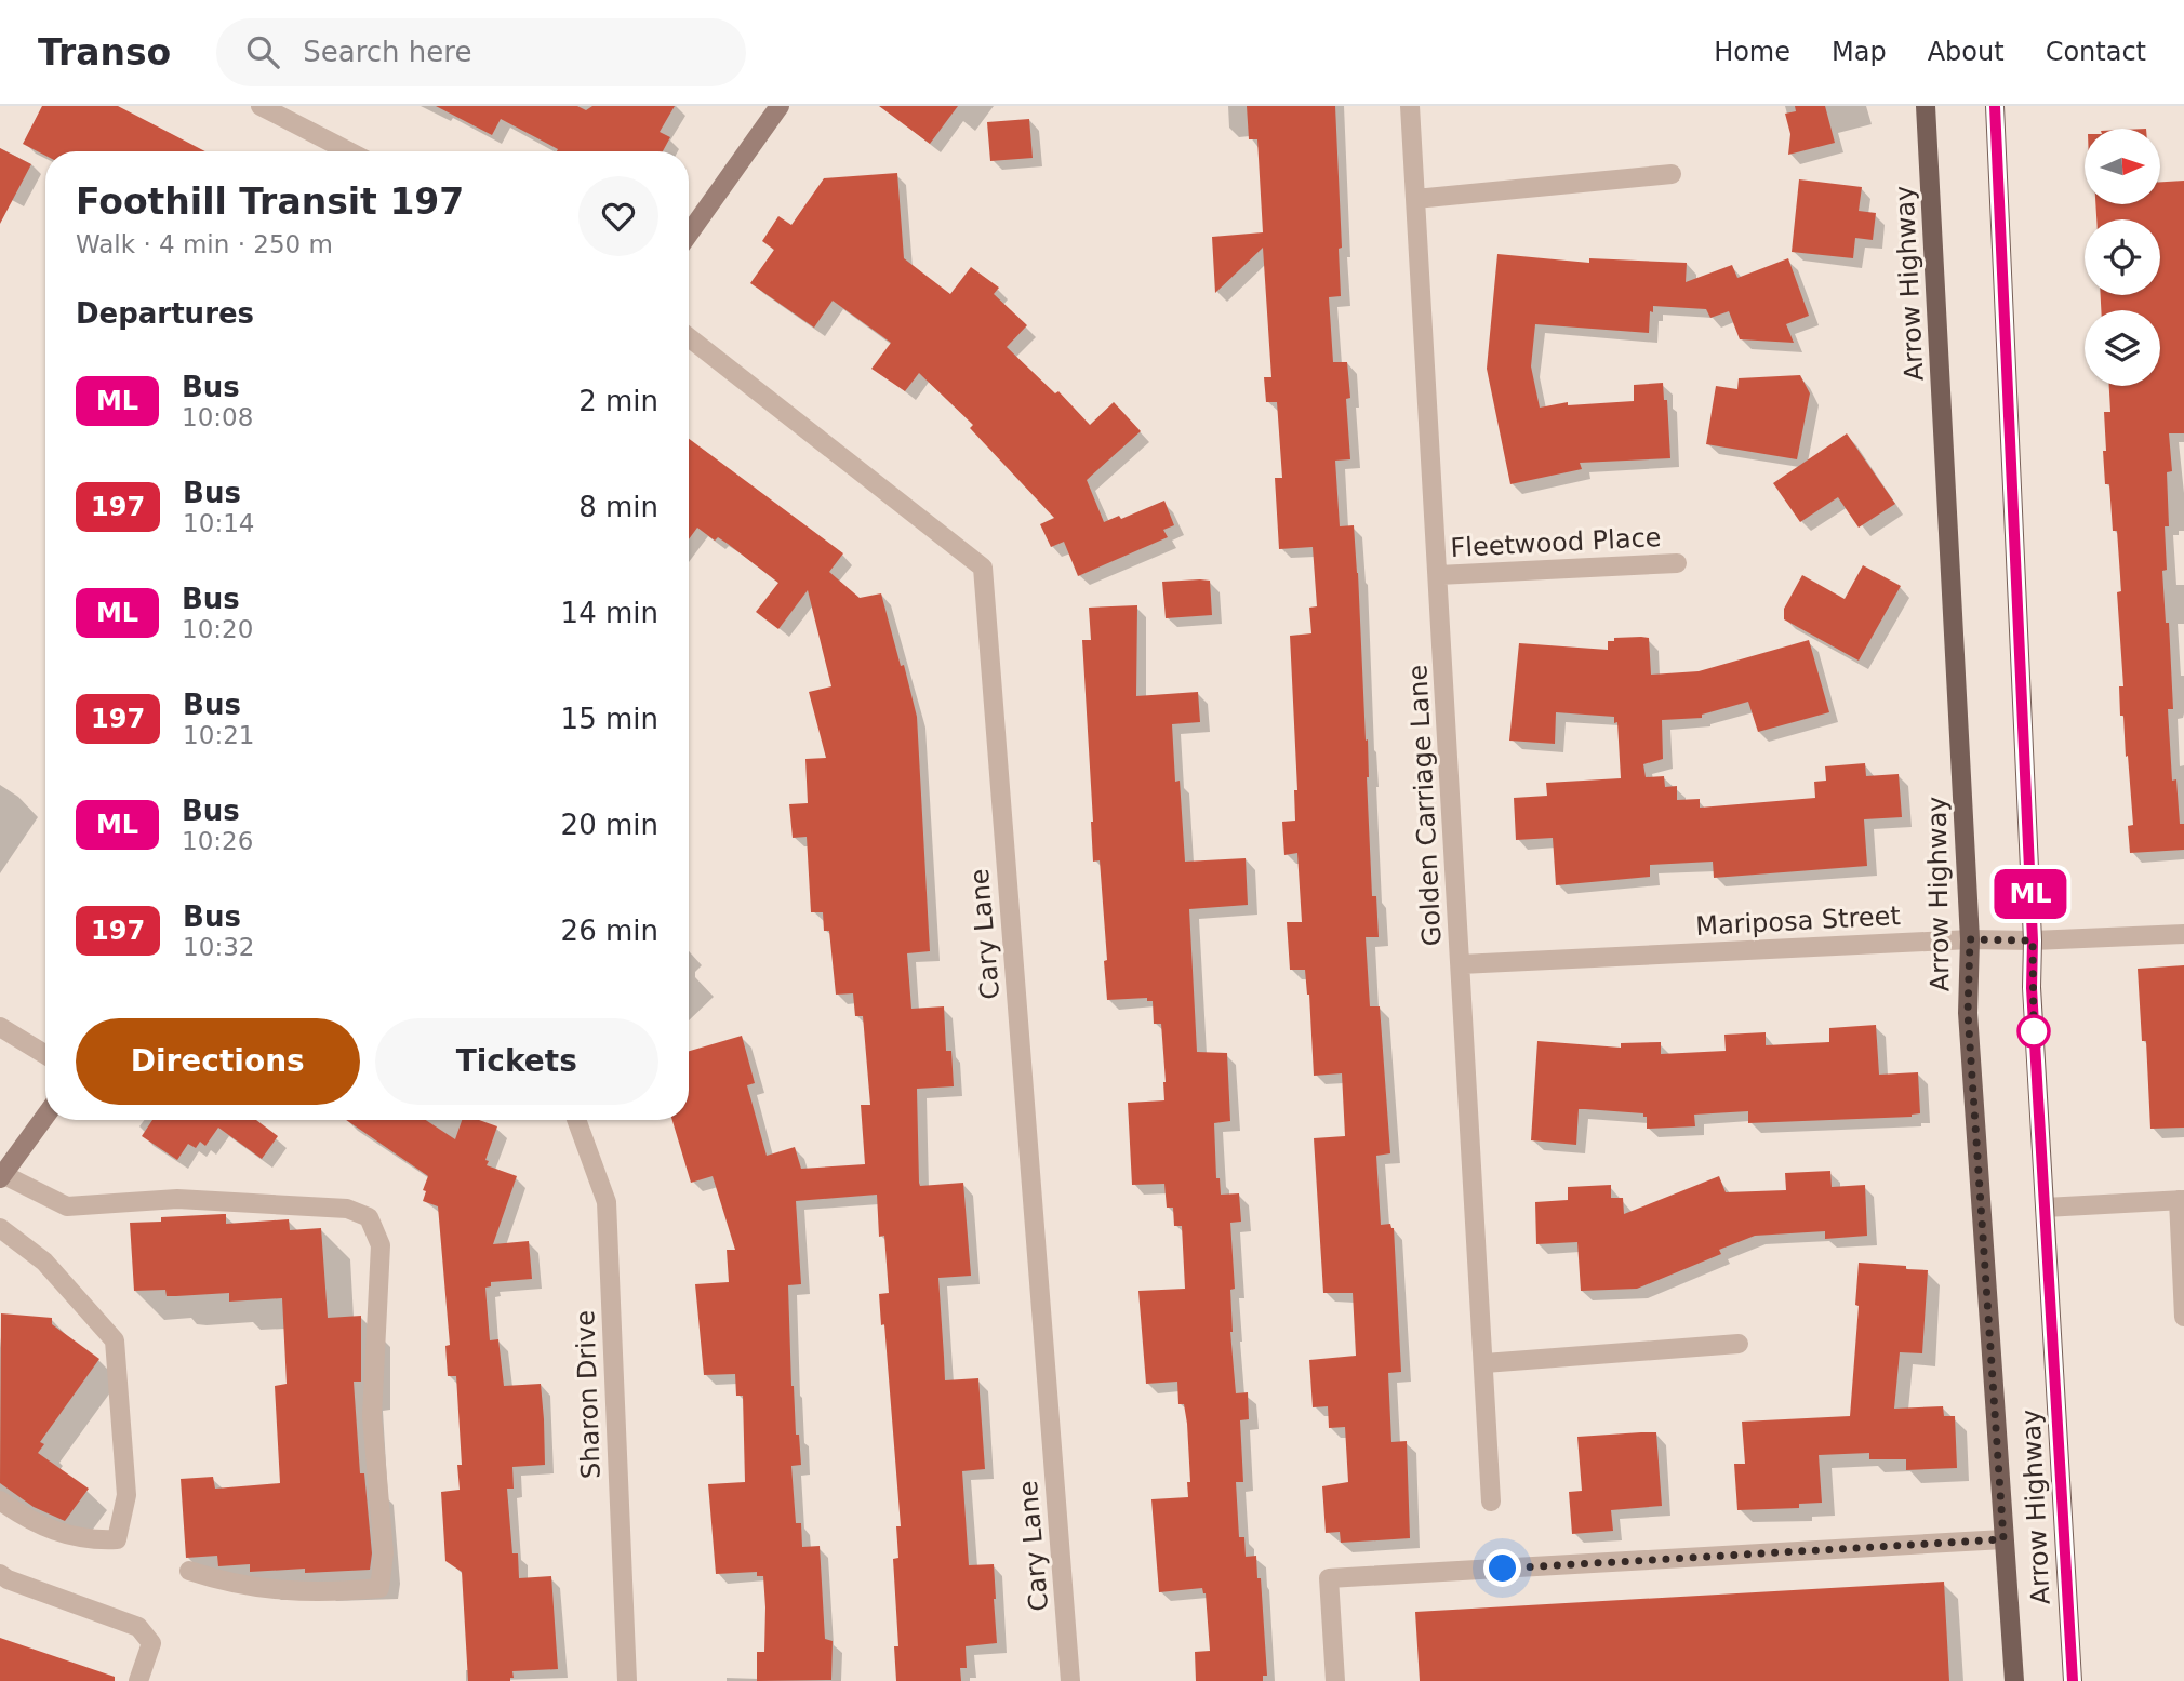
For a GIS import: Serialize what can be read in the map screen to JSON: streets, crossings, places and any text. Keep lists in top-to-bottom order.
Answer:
{
  "streets": {
    "main road": ["Arrow Highway"],
    "street": [
      "Fleetwood Place",
      "Golden Carriage Lane",
      "Mariposa Street",
      "Cary Lane",
      "Sharon Drive"
    ]
  },
  "crossings": [
    ["Arrow Highway", "Mariposa Street"],
    ["Fleetwood Place", "Golden Carriage Lane"],
    ["Golden Carriage Lane", "Mariposa Street"]
  ],
  "lines": ["bus line ML"],
  "north": "right",
  "page": {
    "header": "Transo",
    "search": "Search here",
    "nav": [
      "Home",
      "Map",
      "About",
      "Contact"
    ],
    "on_map": "ML",
    "heading": [
      ["Foothill Transit 197", "Walk · 4 min · 250 m"],
      "Departures"
    ],
    "list": [
      {
        "mark": "ML",
        "name": "Bus",
        "note": "10:08",
        "value": "2 min"
      },
      {
        "mark": "197",
        "name": "Bus",
        "note": "10:14",
        "value": "8 min"
      },
      {
        "mark": "ML",
        "name": "Bus",
        "note": "10:20",
        "value": "14 min"
      },
      {
        "mark": "197",
        "name": "Bus",
        "note": "10:21",
        "value": "15 min"
      },
      {
        "mark": "ML",
        "name": "Bus",
        "note": "10:26",
        "value": "20 min"
      },
      {
        "mark": "197",
        "name": "Bus",
        "note": "10:32",
        "value": "26 min"
      }
    ],
    "buttons": ["Directions", "Tickets"]
  }
}
